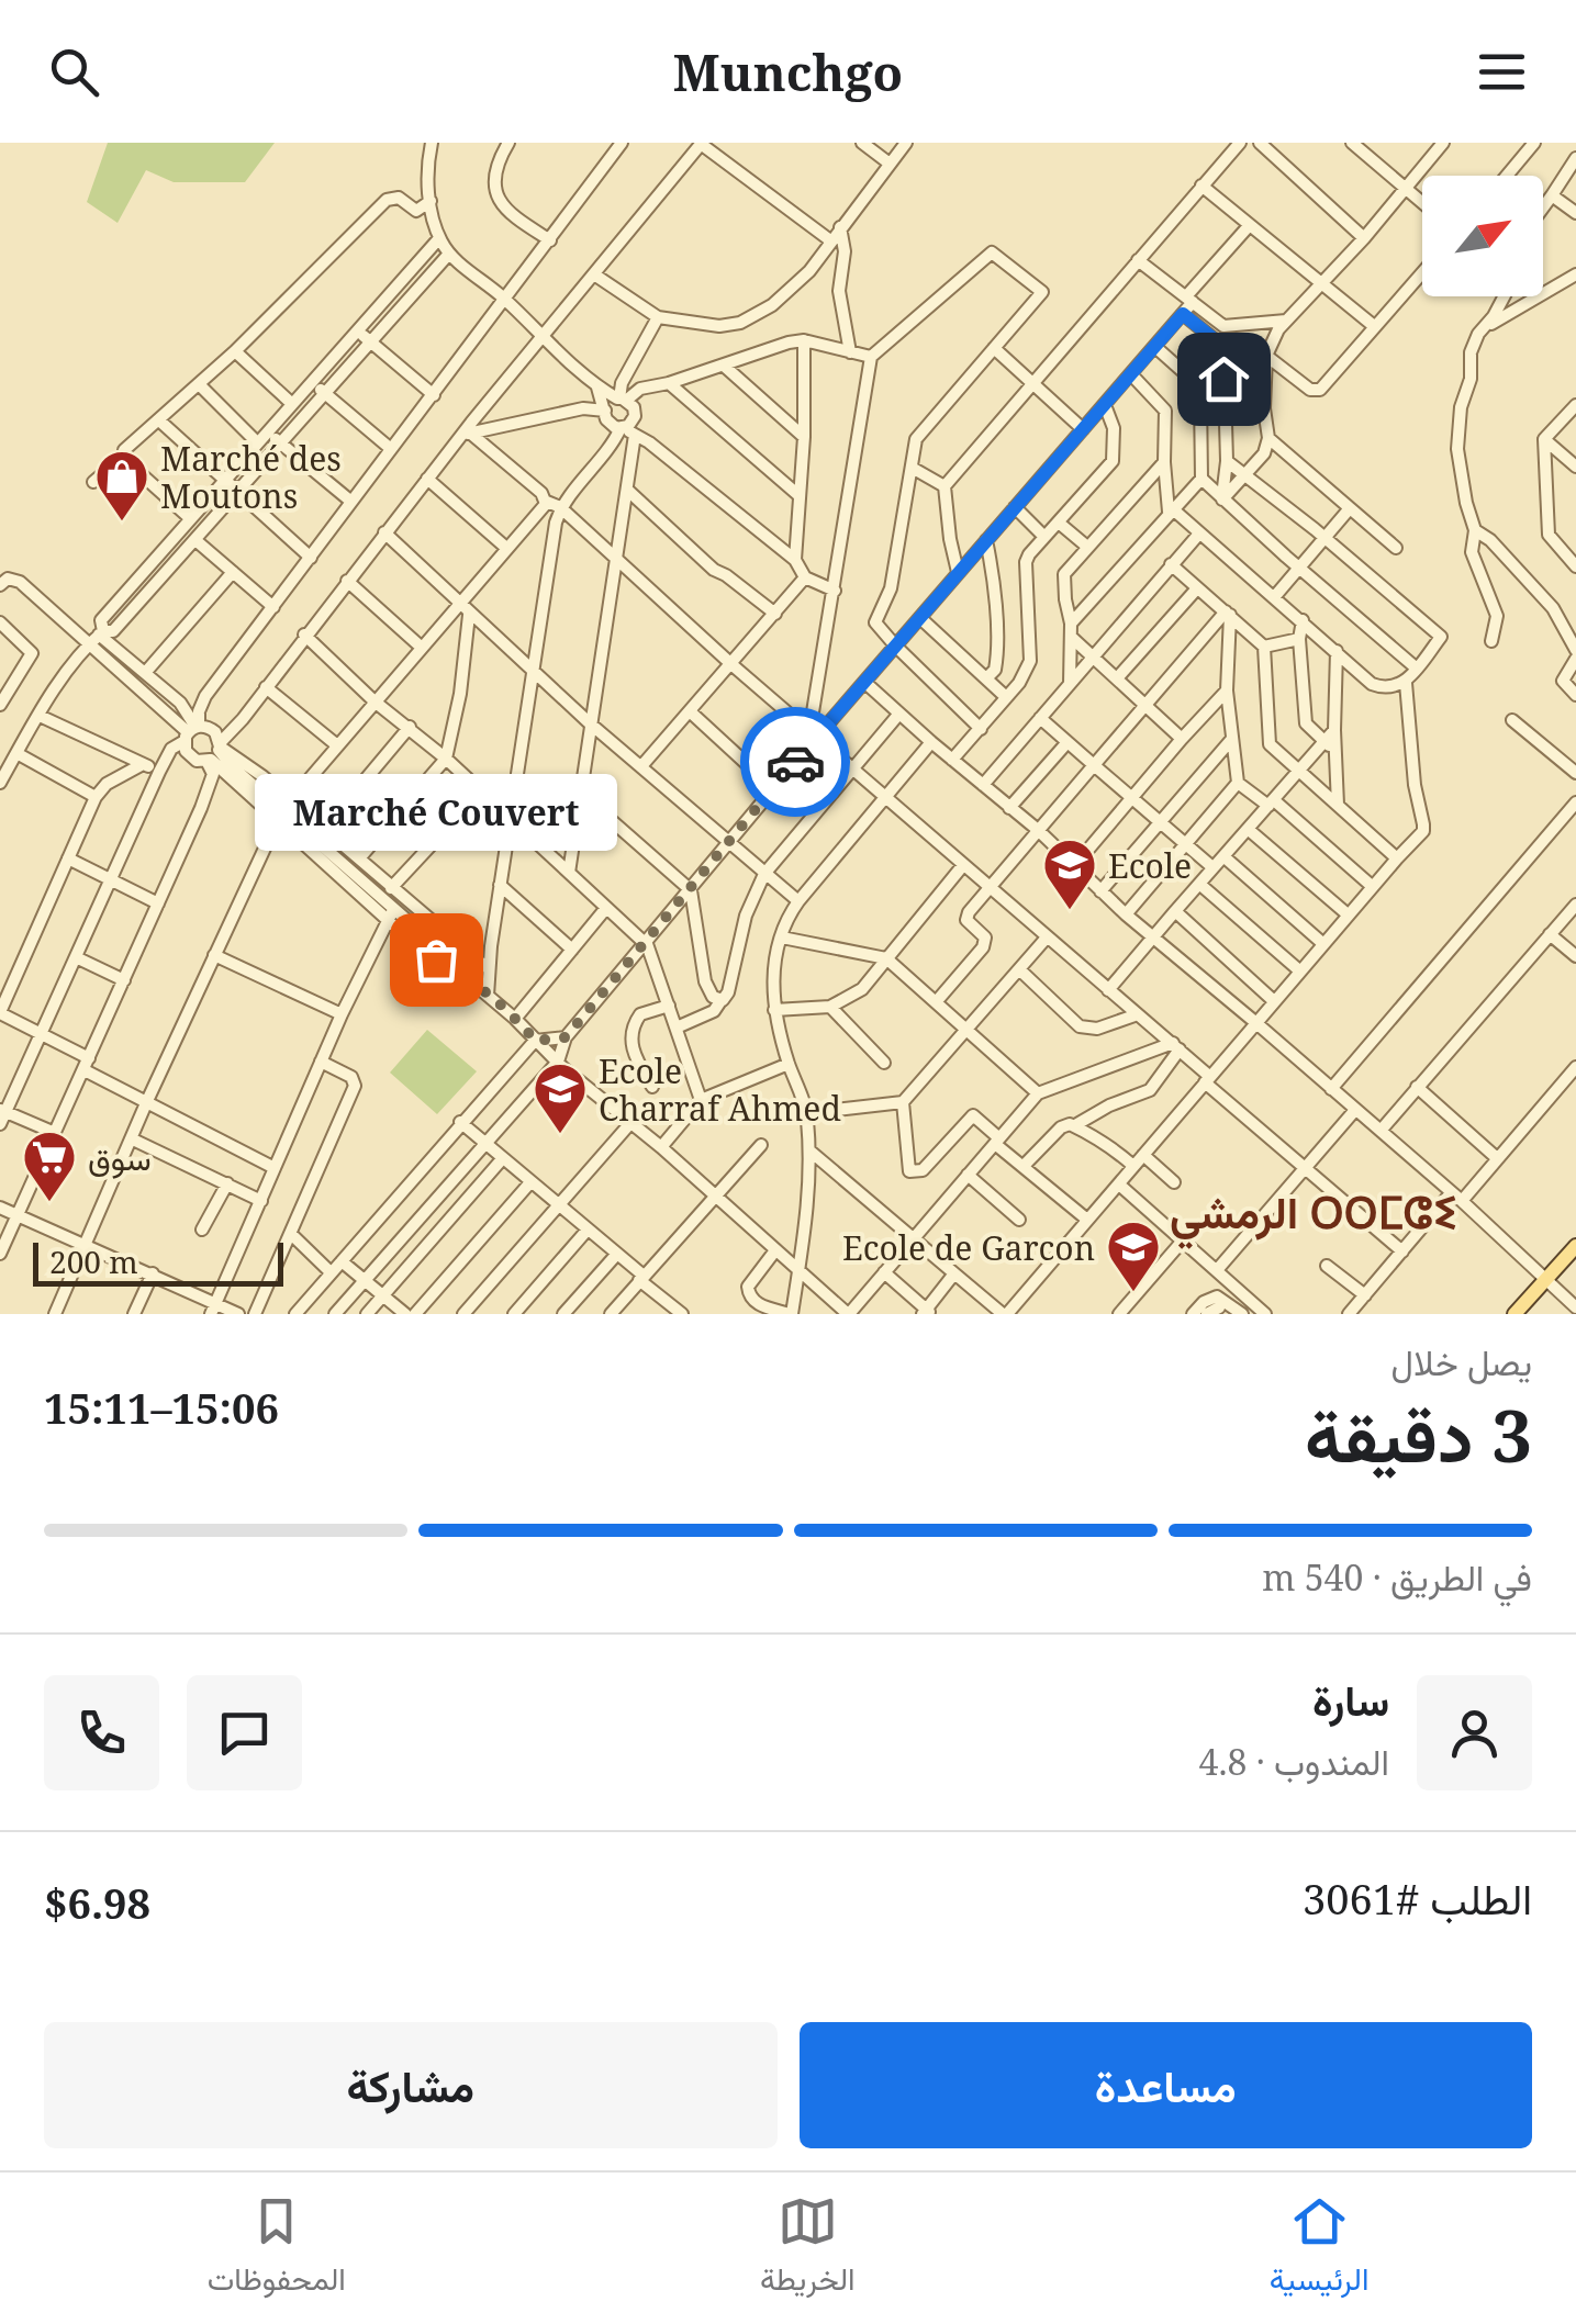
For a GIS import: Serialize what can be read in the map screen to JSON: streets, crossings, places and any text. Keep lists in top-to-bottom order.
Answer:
{
  "districts": ["الرمشي ⵔⵔⵎⵛⵉ"],
  "places": {
    "shop": ["Marché des Moutons"],
    "school or university": ["Ecole", "Ecole Charraf Ahmed", "Ecole de Garcon"],
    "other": ["Marché Couvert"],
    "supermarket": ["سوق"]
  },
  "scale_bar": "200 m",
  "north": "top right",
  "page": {
    "header": "Munchgo",
    "bubble": "Marché Couvert",
    "scale": "200 m",
    "heading": ["3 دقيقة", "يصل خلال", "15:06–15:11"],
    "panel": [
      "سارة",
      "المندوب · 4.8",
      "الطلب #3061",
      "$6.98"
    ],
    "bar": "في الطريق · 540 m",
    "buttons": ["مساعدة", "مشاركة"],
    "tabs": ["الرئيسية", "الخريطة", "المحفوظات"]
  }
}
